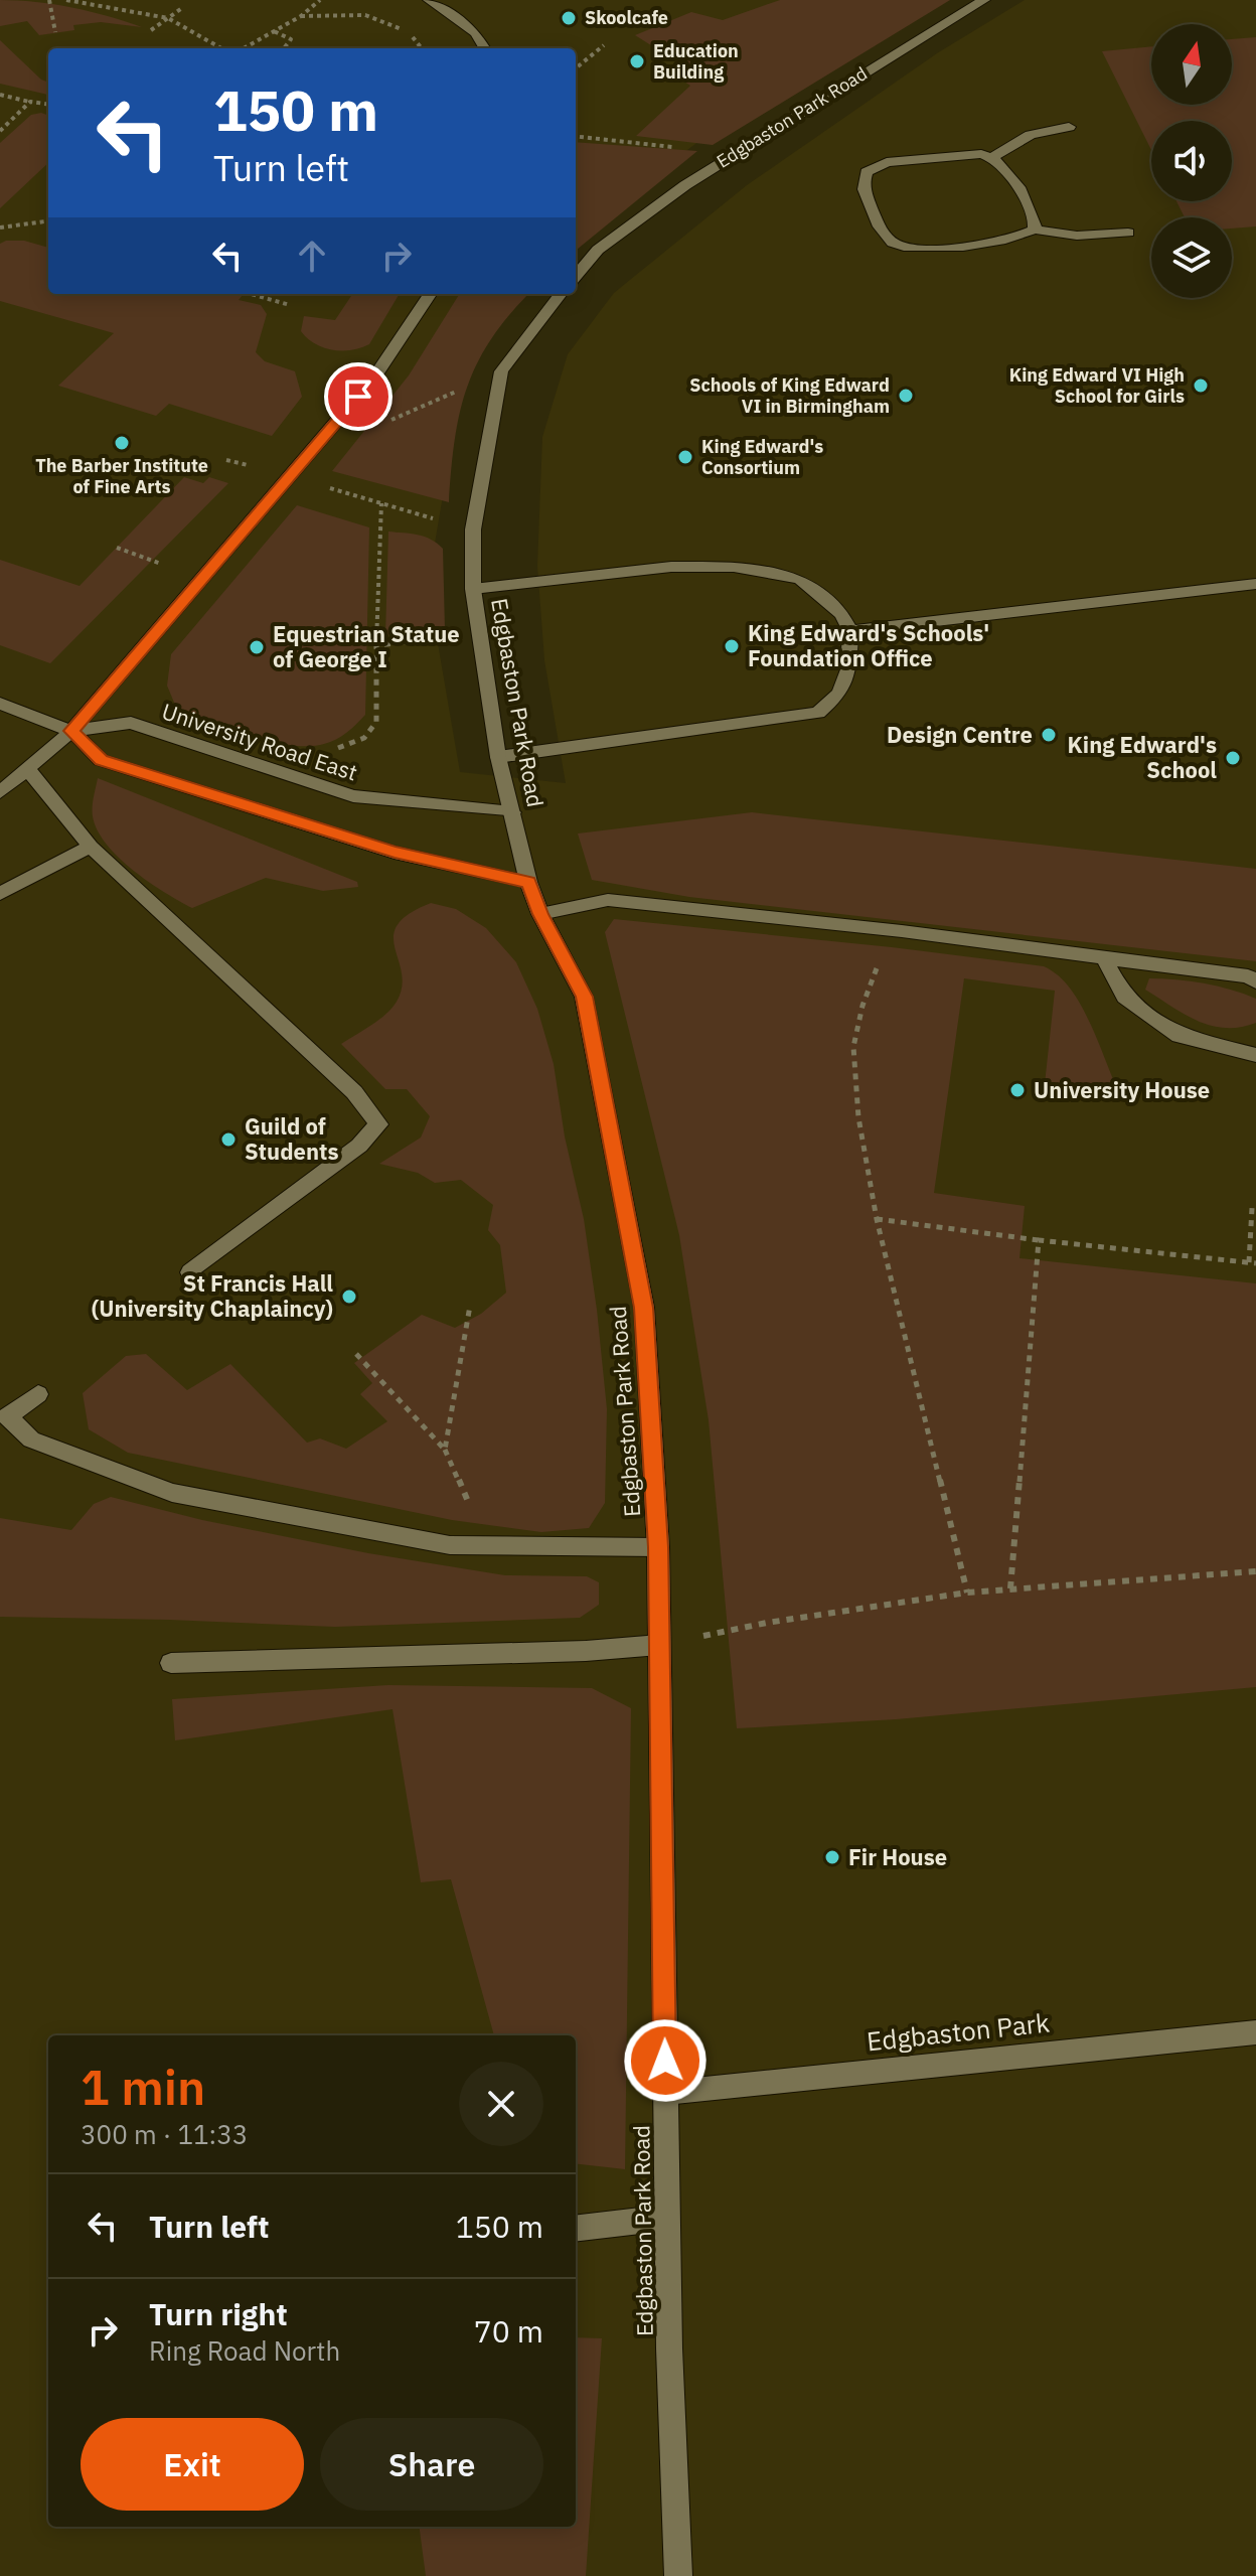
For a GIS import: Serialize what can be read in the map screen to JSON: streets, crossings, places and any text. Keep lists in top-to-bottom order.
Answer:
{
  "streets": {
    "street": ["Edgbaston Park Road", "University Road East", "Edgbaston Park"]
  },
  "crossings": [
    ["Edgbaston Park Road", "University Road East"],
    ["Edgbaston Park Road", "Edgbaston Park"]
  ],
  "places": [
    "Skoolcafe",
    "Education Building",
    "King Edward VI High School for Girls",
    "Schools of King Edward VI in Birmingham",
    "The Barber Institute of Fine Arts",
    "King Edward's Consortium",
    "King Edward's Schools' Foundation Office",
    "Equestrian Statue of George I",
    "Design Centre",
    "King Edward's School",
    "University House",
    "Guild of Students",
    "St Francis Hall (University Chaplaincy)",
    "Fir House"
  ],
  "north": "top",
  "page": {
    "turn": ["150 m", "Turn left"],
    "heading": ["1 min", "300 m · 11:33"],
    "list": [
      {
        "name": "Turn left",
        "value": "150 m"
      },
      {
        "name": "Turn right",
        "note": "Ring Road North",
        "value": "70 m"
      }
    ],
    "buttons": ["Exit", "Share"]
  }
}
